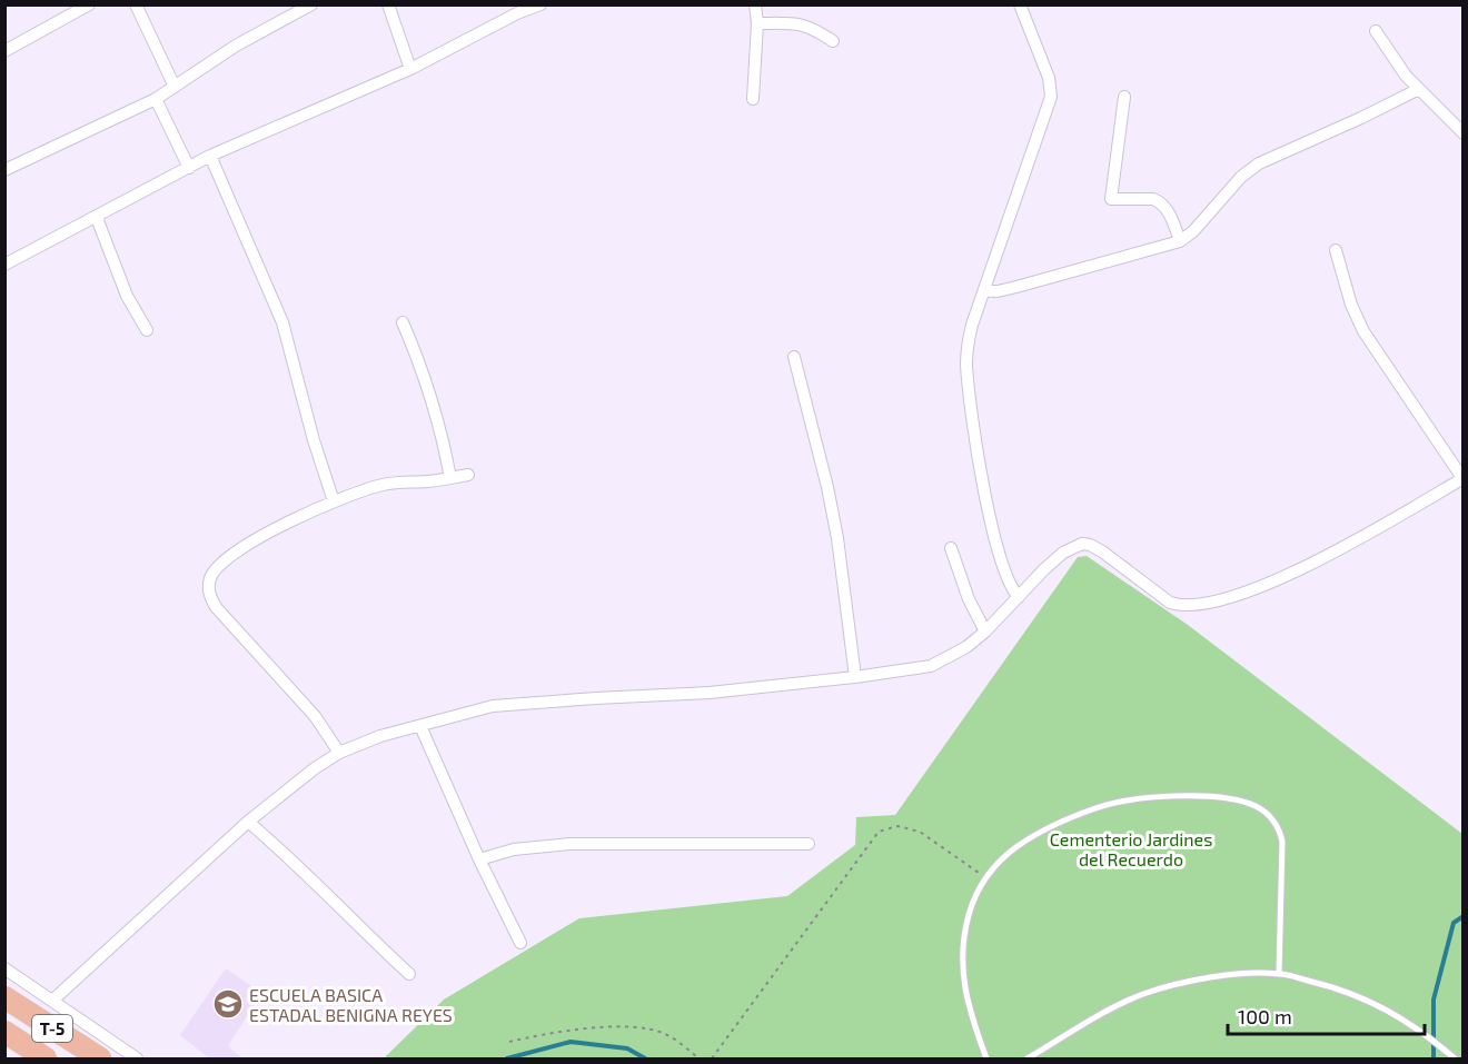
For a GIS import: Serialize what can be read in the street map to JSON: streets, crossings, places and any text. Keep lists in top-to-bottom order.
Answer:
{
  "streets": {
    "highway": ["T-5"]
  },
  "parks": ["Cementerio Jardines del Recuerdo"],
  "places": {
    "school or university": ["ESCUELA BASICA ESTADAL BENIGNA REYES"]
  },
  "scale_bar": "100 m"
}
